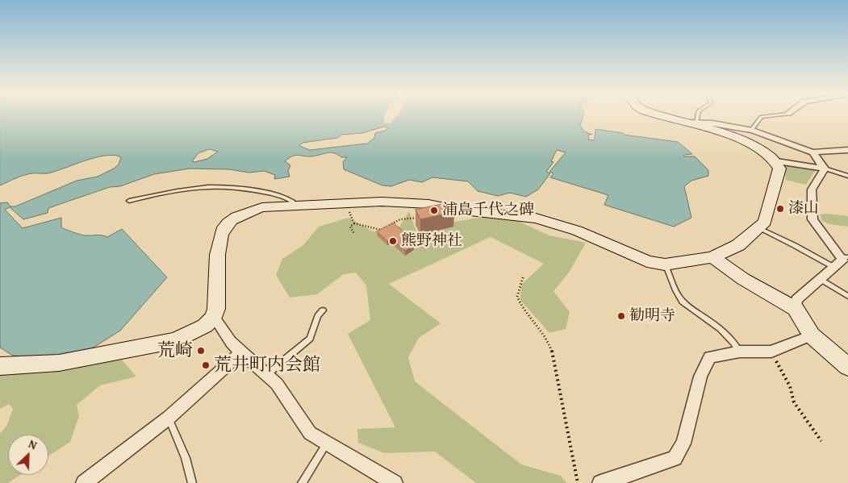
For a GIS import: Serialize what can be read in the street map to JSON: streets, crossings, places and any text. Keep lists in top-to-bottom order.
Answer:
{
  "places": [
    "漆山",
    "浦島千代之碑",
    "熊野神社",
    "勧明寺",
    "荒崎",
    "荒井町内会館"
  ],
  "north": "top right"
}
